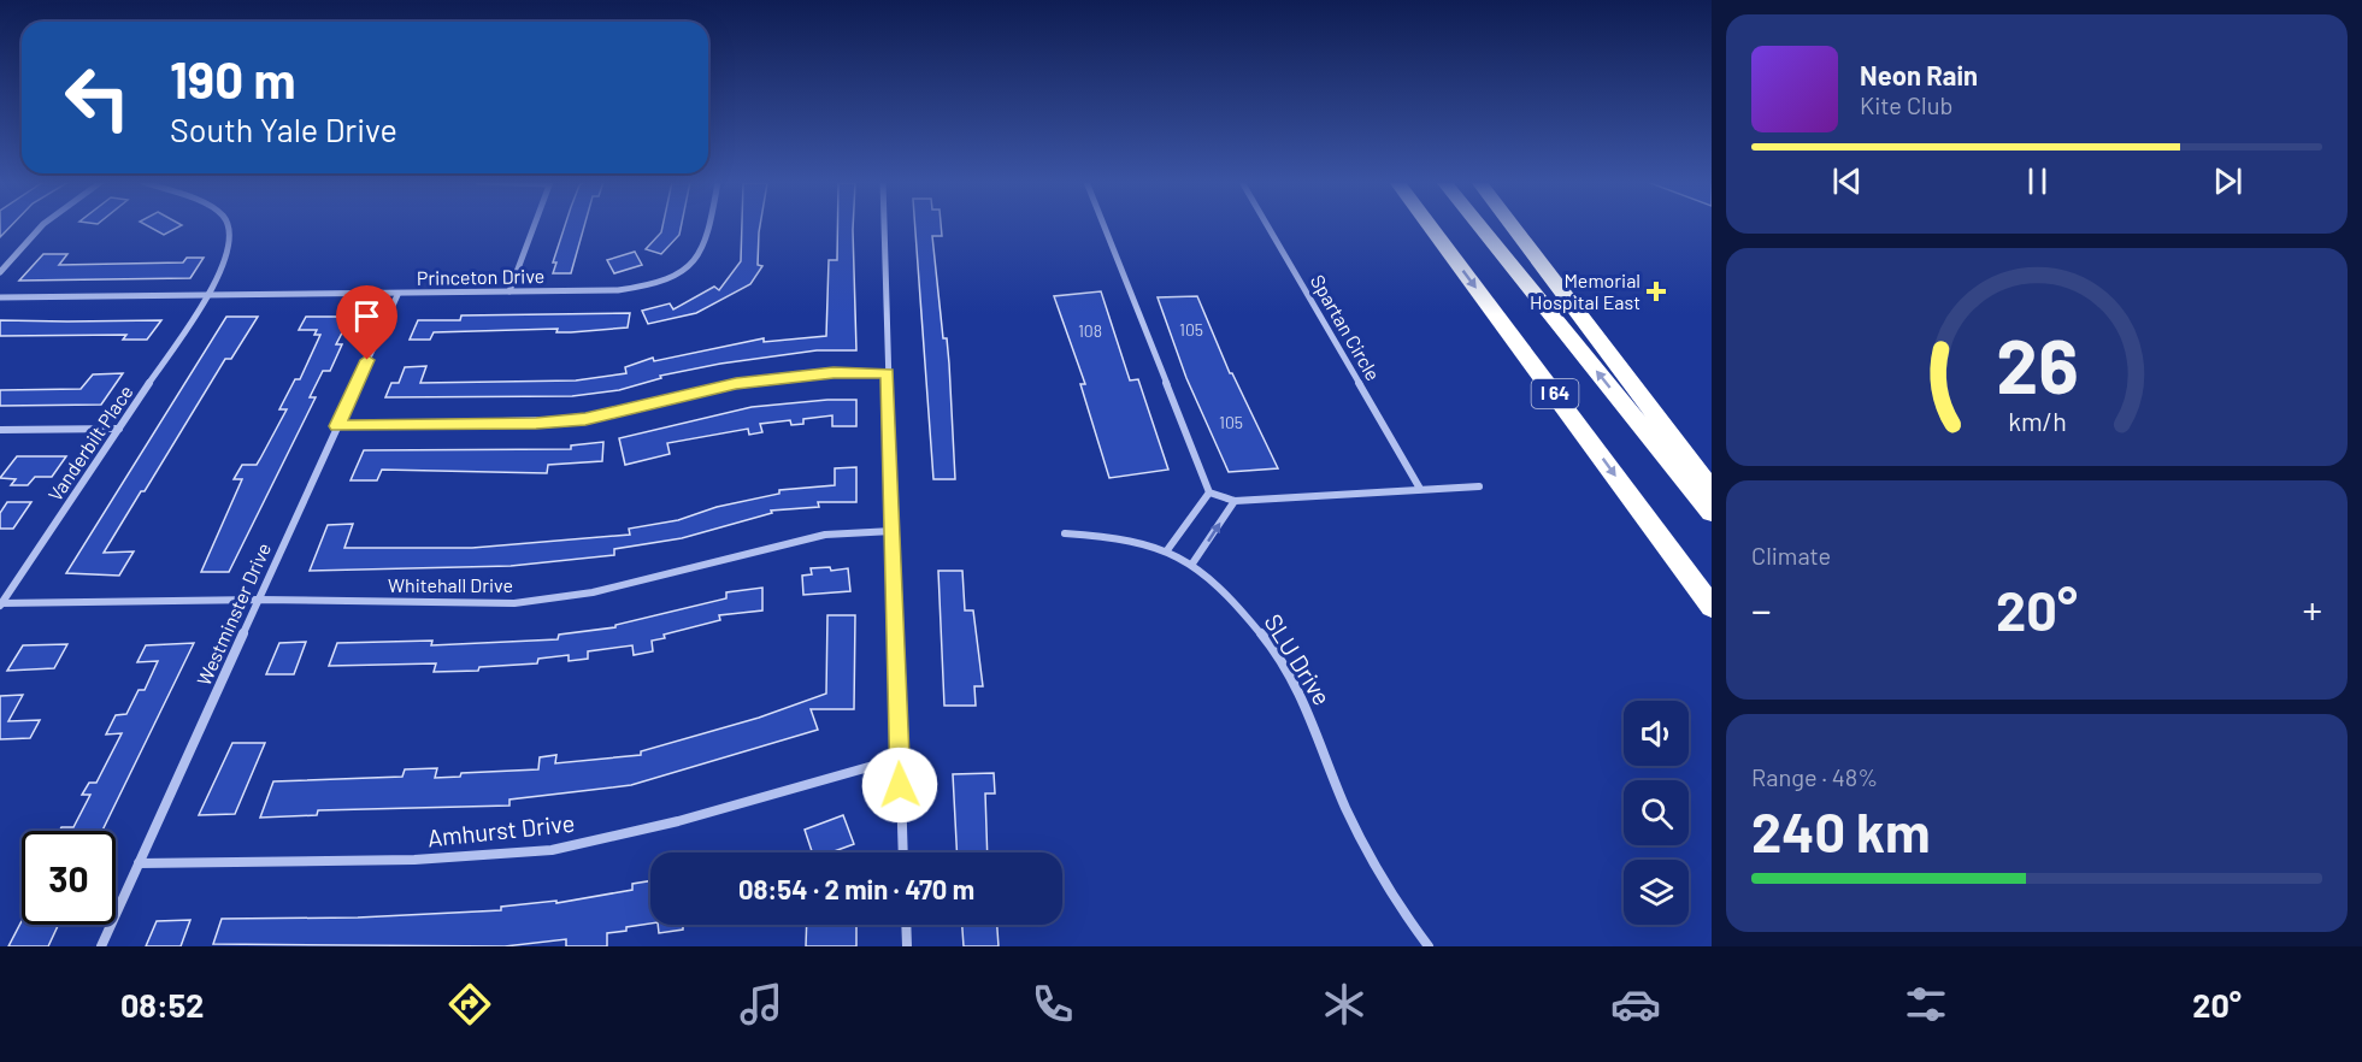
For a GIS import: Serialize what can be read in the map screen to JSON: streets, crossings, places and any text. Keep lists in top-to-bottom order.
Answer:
{
  "streets": {
    "highway": ["I 64"],
    "street": [
      "Princeton Drive",
      "Spartan Circle",
      "Vanderbilt Place",
      "Whitehall Drive",
      "Westminster Drive",
      "SLU Drive",
      "Amhurst Drive"
    ]
  },
  "crossings": [
    ["Princeton Drive", "Vanderbilt Place"],
    ["Princeton Drive", "Westminster Drive"],
    ["Vanderbilt Place", "Whitehall Drive"],
    ["Whitehall Drive", "Westminster Drive"],
    ["Westminster Drive", "Amhurst Drive"]
  ],
  "places": {
    "health": ["Memorial Hospital East"]
  },
  "house_numbers": ["105", "108", "105"],
  "page": {
    "turn": ["190 m", "South Yale Drive"],
    "song": ["Neon Rain", "Kite Club"],
    "tile": [
      "Climate",
      ["Range · 48%", "240 km"]
    ],
    "heat": ["−", "20°", "+"],
    "limit": "30",
    "trip": "08:54 · 2 min · 470 m",
    "tabs": ["08:52", "20°"],
    "gauge": ["26", "km/h"]
  }
}
